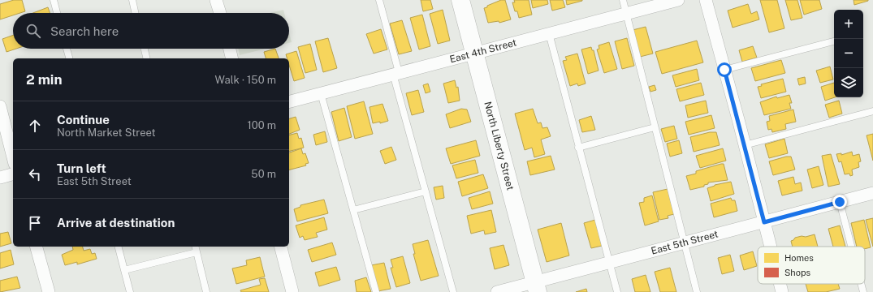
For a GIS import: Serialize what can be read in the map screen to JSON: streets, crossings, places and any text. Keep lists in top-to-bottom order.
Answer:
{
  "streets": {
    "street": ["East 4th Street", "North Liberty Street", "East 5th Street"]
  },
  "crossings": [
    ["East 4th Street", "North Liberty Street"],
    ["North Liberty Street", "East 5th Street"]
  ],
  "legend": ["Homes", "Shops"],
  "page": {
    "map_buttons": ["+", "−"],
    "search": "Search here",
    "heading": ["2 min", "Walk · 150 m"],
    "list": [
      ["Continue", "North Market Street", "100 m"],
      ["Turn left", "East 5th Street", "50 m"],
      "Arrive at destination"
    ]
  }
}
